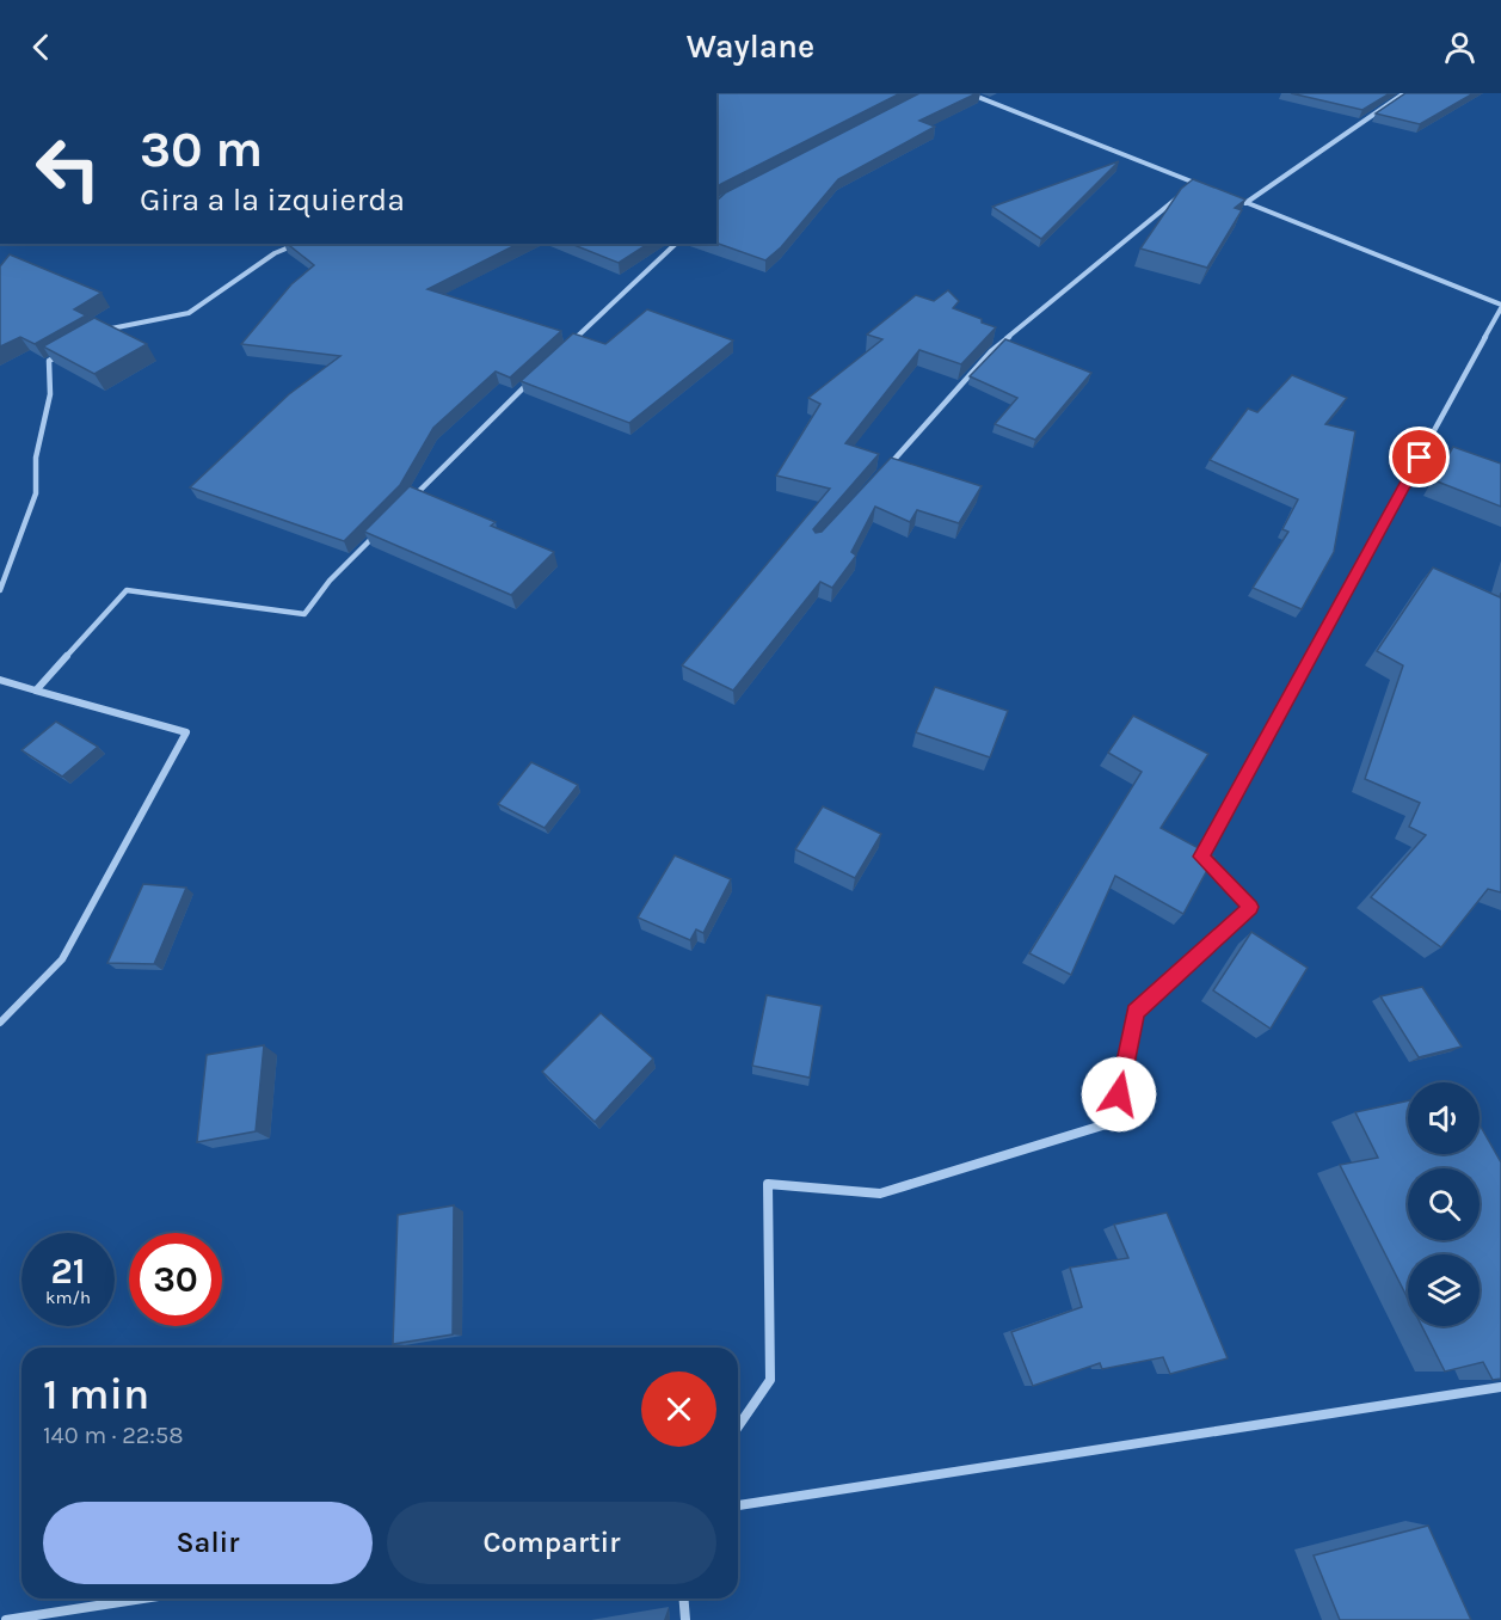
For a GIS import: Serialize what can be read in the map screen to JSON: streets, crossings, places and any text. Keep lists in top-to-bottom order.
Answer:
{
  "page": {
    "header": "Waylane",
    "turn": ["30 m", "Gira a la izquierda"],
    "speed": "21 km/h",
    "limit": "30",
    "heading": ["1 min", "140 m · 22:58"],
    "buttons": ["Salir", "Compartir"]
  }
}
